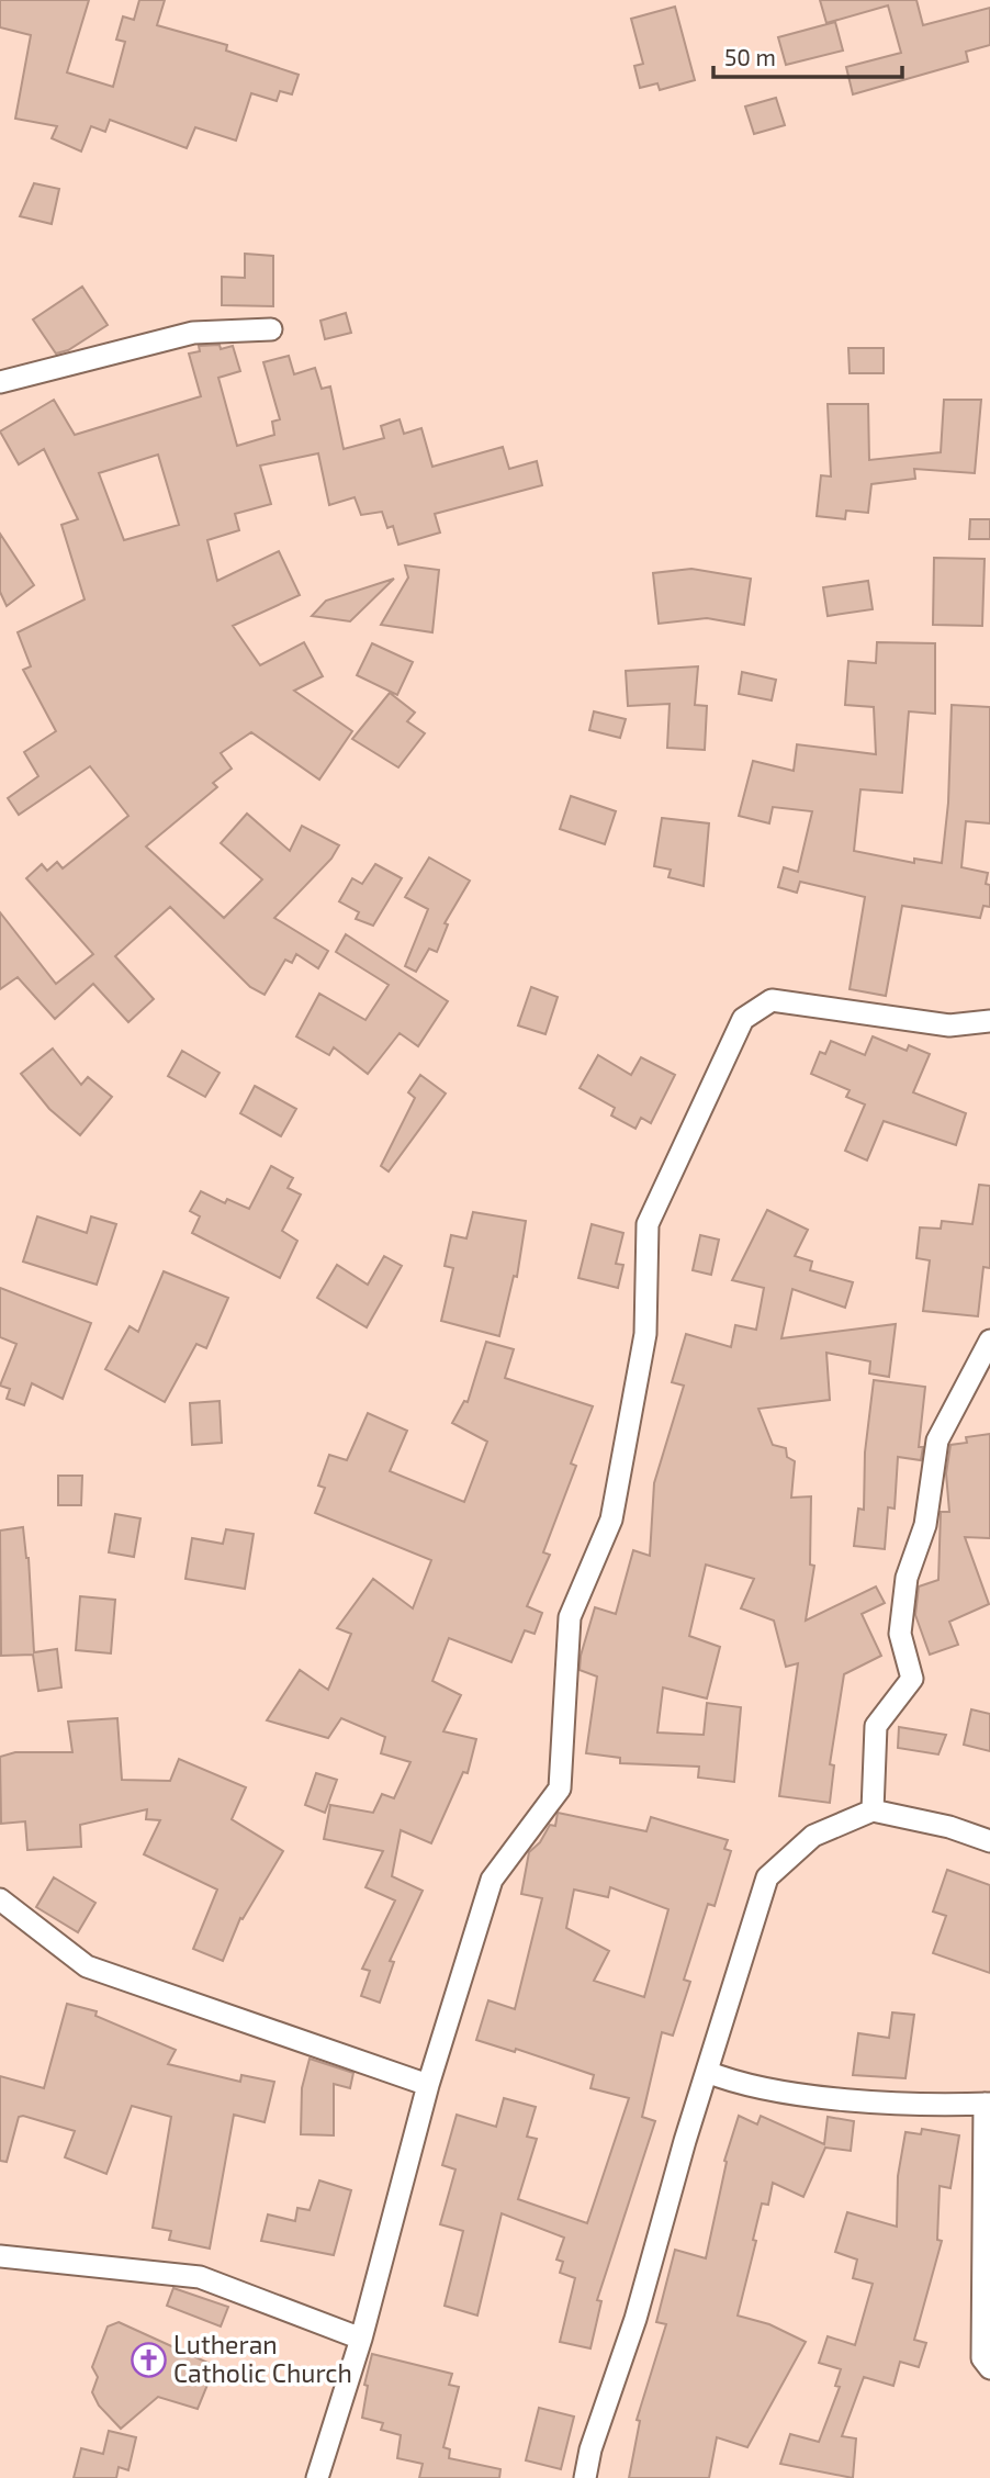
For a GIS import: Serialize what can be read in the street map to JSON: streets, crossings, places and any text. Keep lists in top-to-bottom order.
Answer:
{
  "places": {
    "church": ["Lutheran Catholic Church"]
  },
  "scale_bar": "50 m"
}
